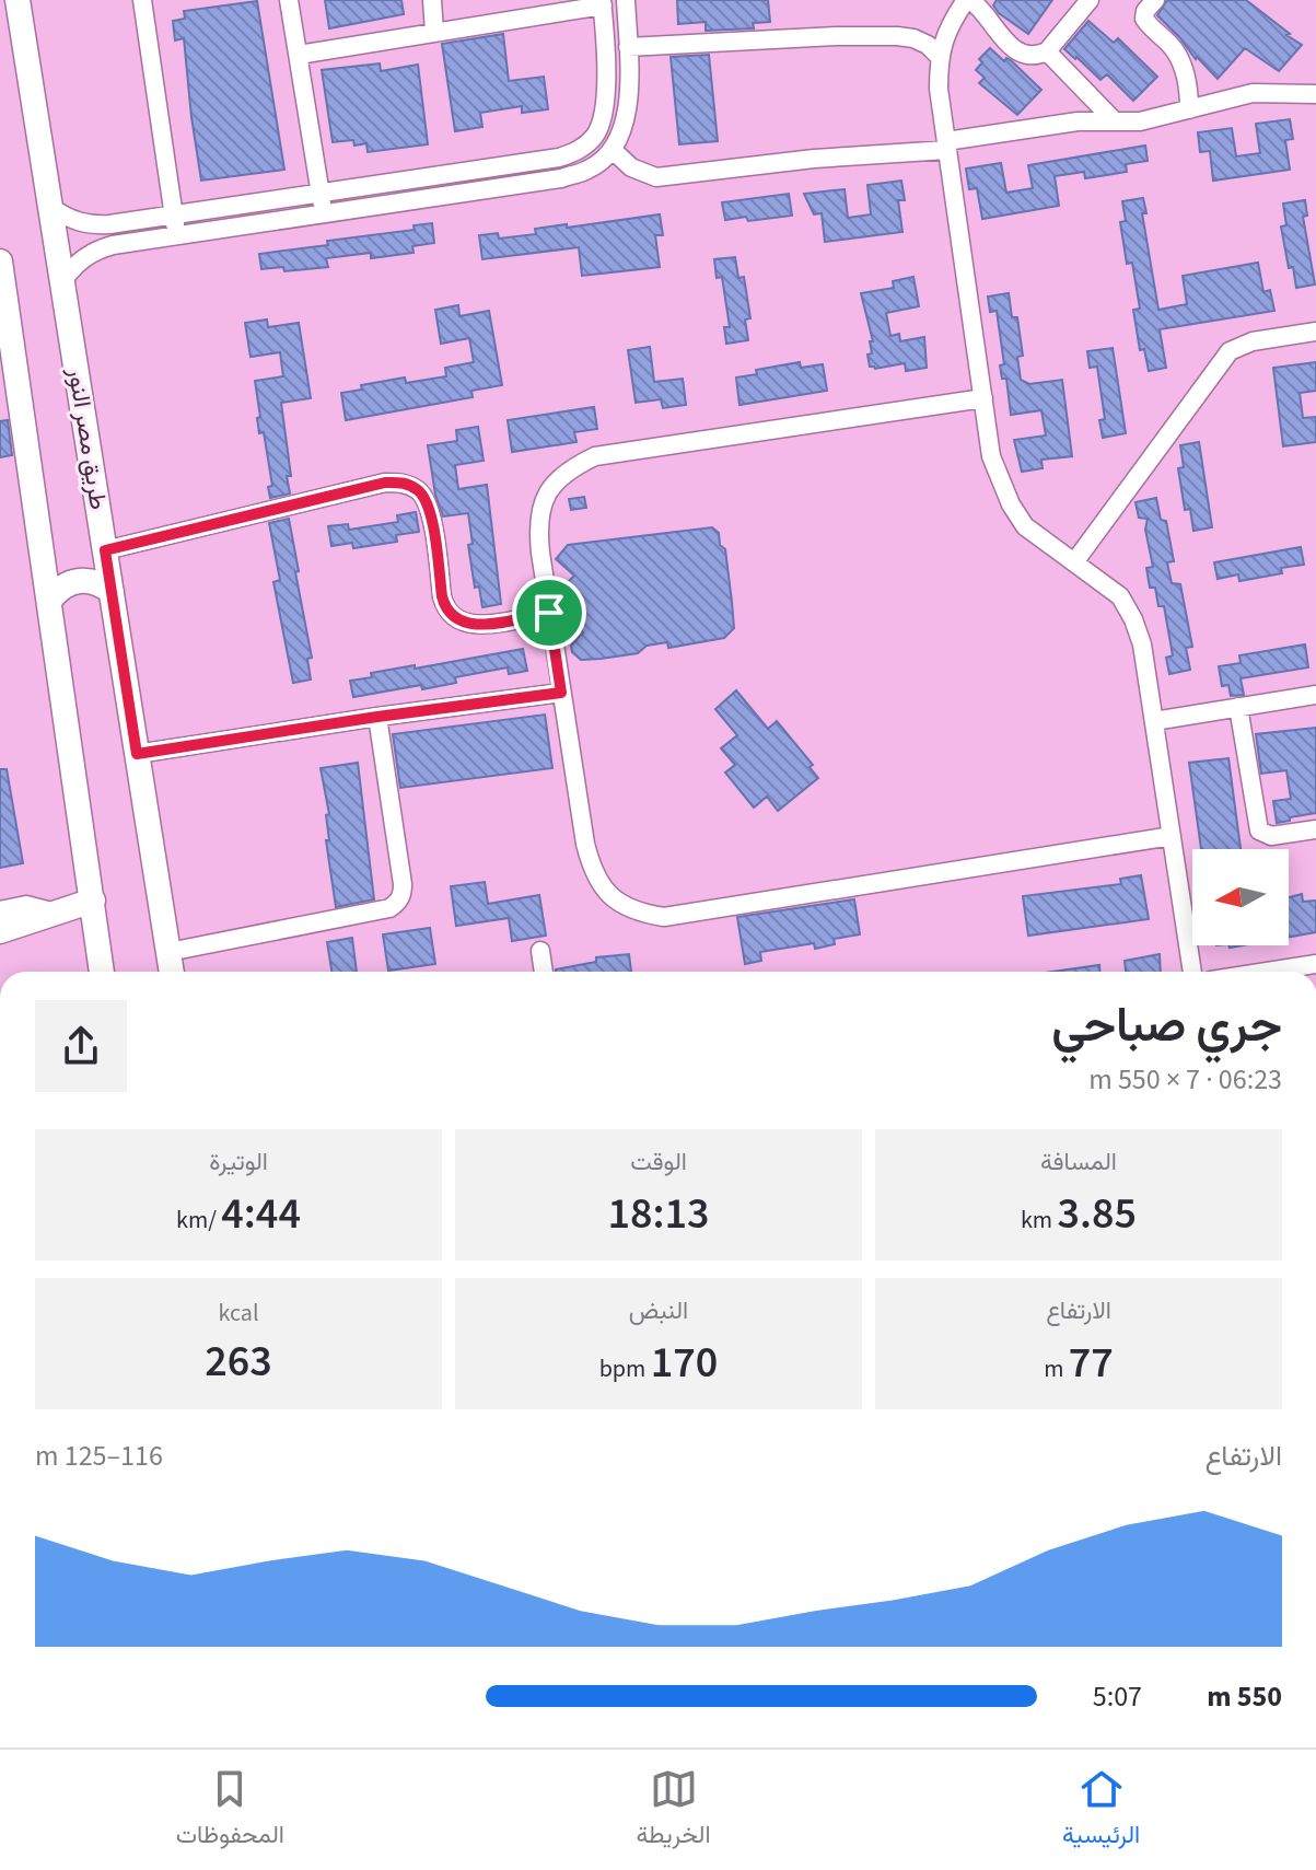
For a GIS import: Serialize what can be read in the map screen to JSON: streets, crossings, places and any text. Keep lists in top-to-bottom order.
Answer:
{
  "streets": {
    "street": ["طريق مصر النور"]
  },
  "north": "left",
  "page": {
    "heading": ["جري صباحي", "06:23 · 7 × 550 m"],
    "stats": [
      ["المسافة", "3.85 km"],
      ["الوقت", "18:13"],
      ["الوتيرة", "4:44 /km"],
      ["الارتفاع", "77 m"],
      ["النبض", "170 bpm"],
      ["kcal", "263"]
    ],
    "chart": ["الارتفاع", "116–125 m"],
    "list": [
      {
        "name": "550 m",
        "note": "5:07"
      }
    ],
    "tabs": ["الرئيسية", "الخريطة", "المحفوظات"]
  }
}
